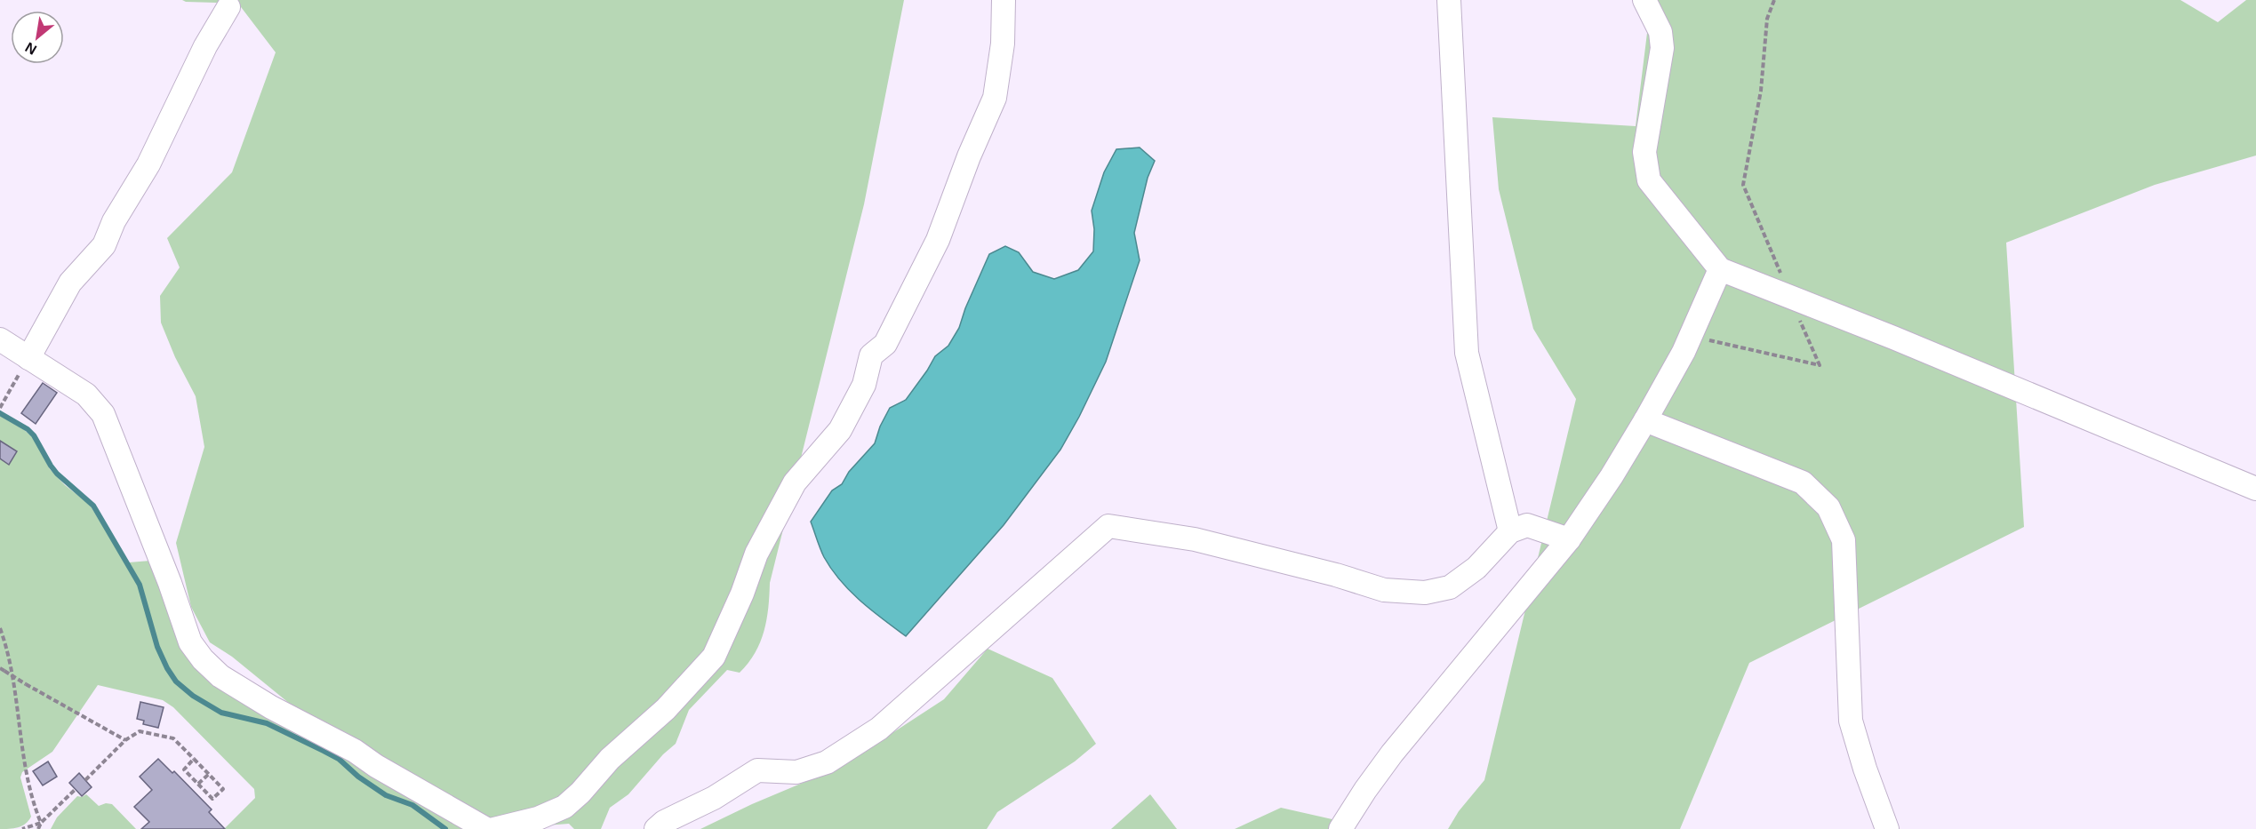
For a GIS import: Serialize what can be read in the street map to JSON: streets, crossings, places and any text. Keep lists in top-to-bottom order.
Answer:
{
  "north": "bottom left"
}
